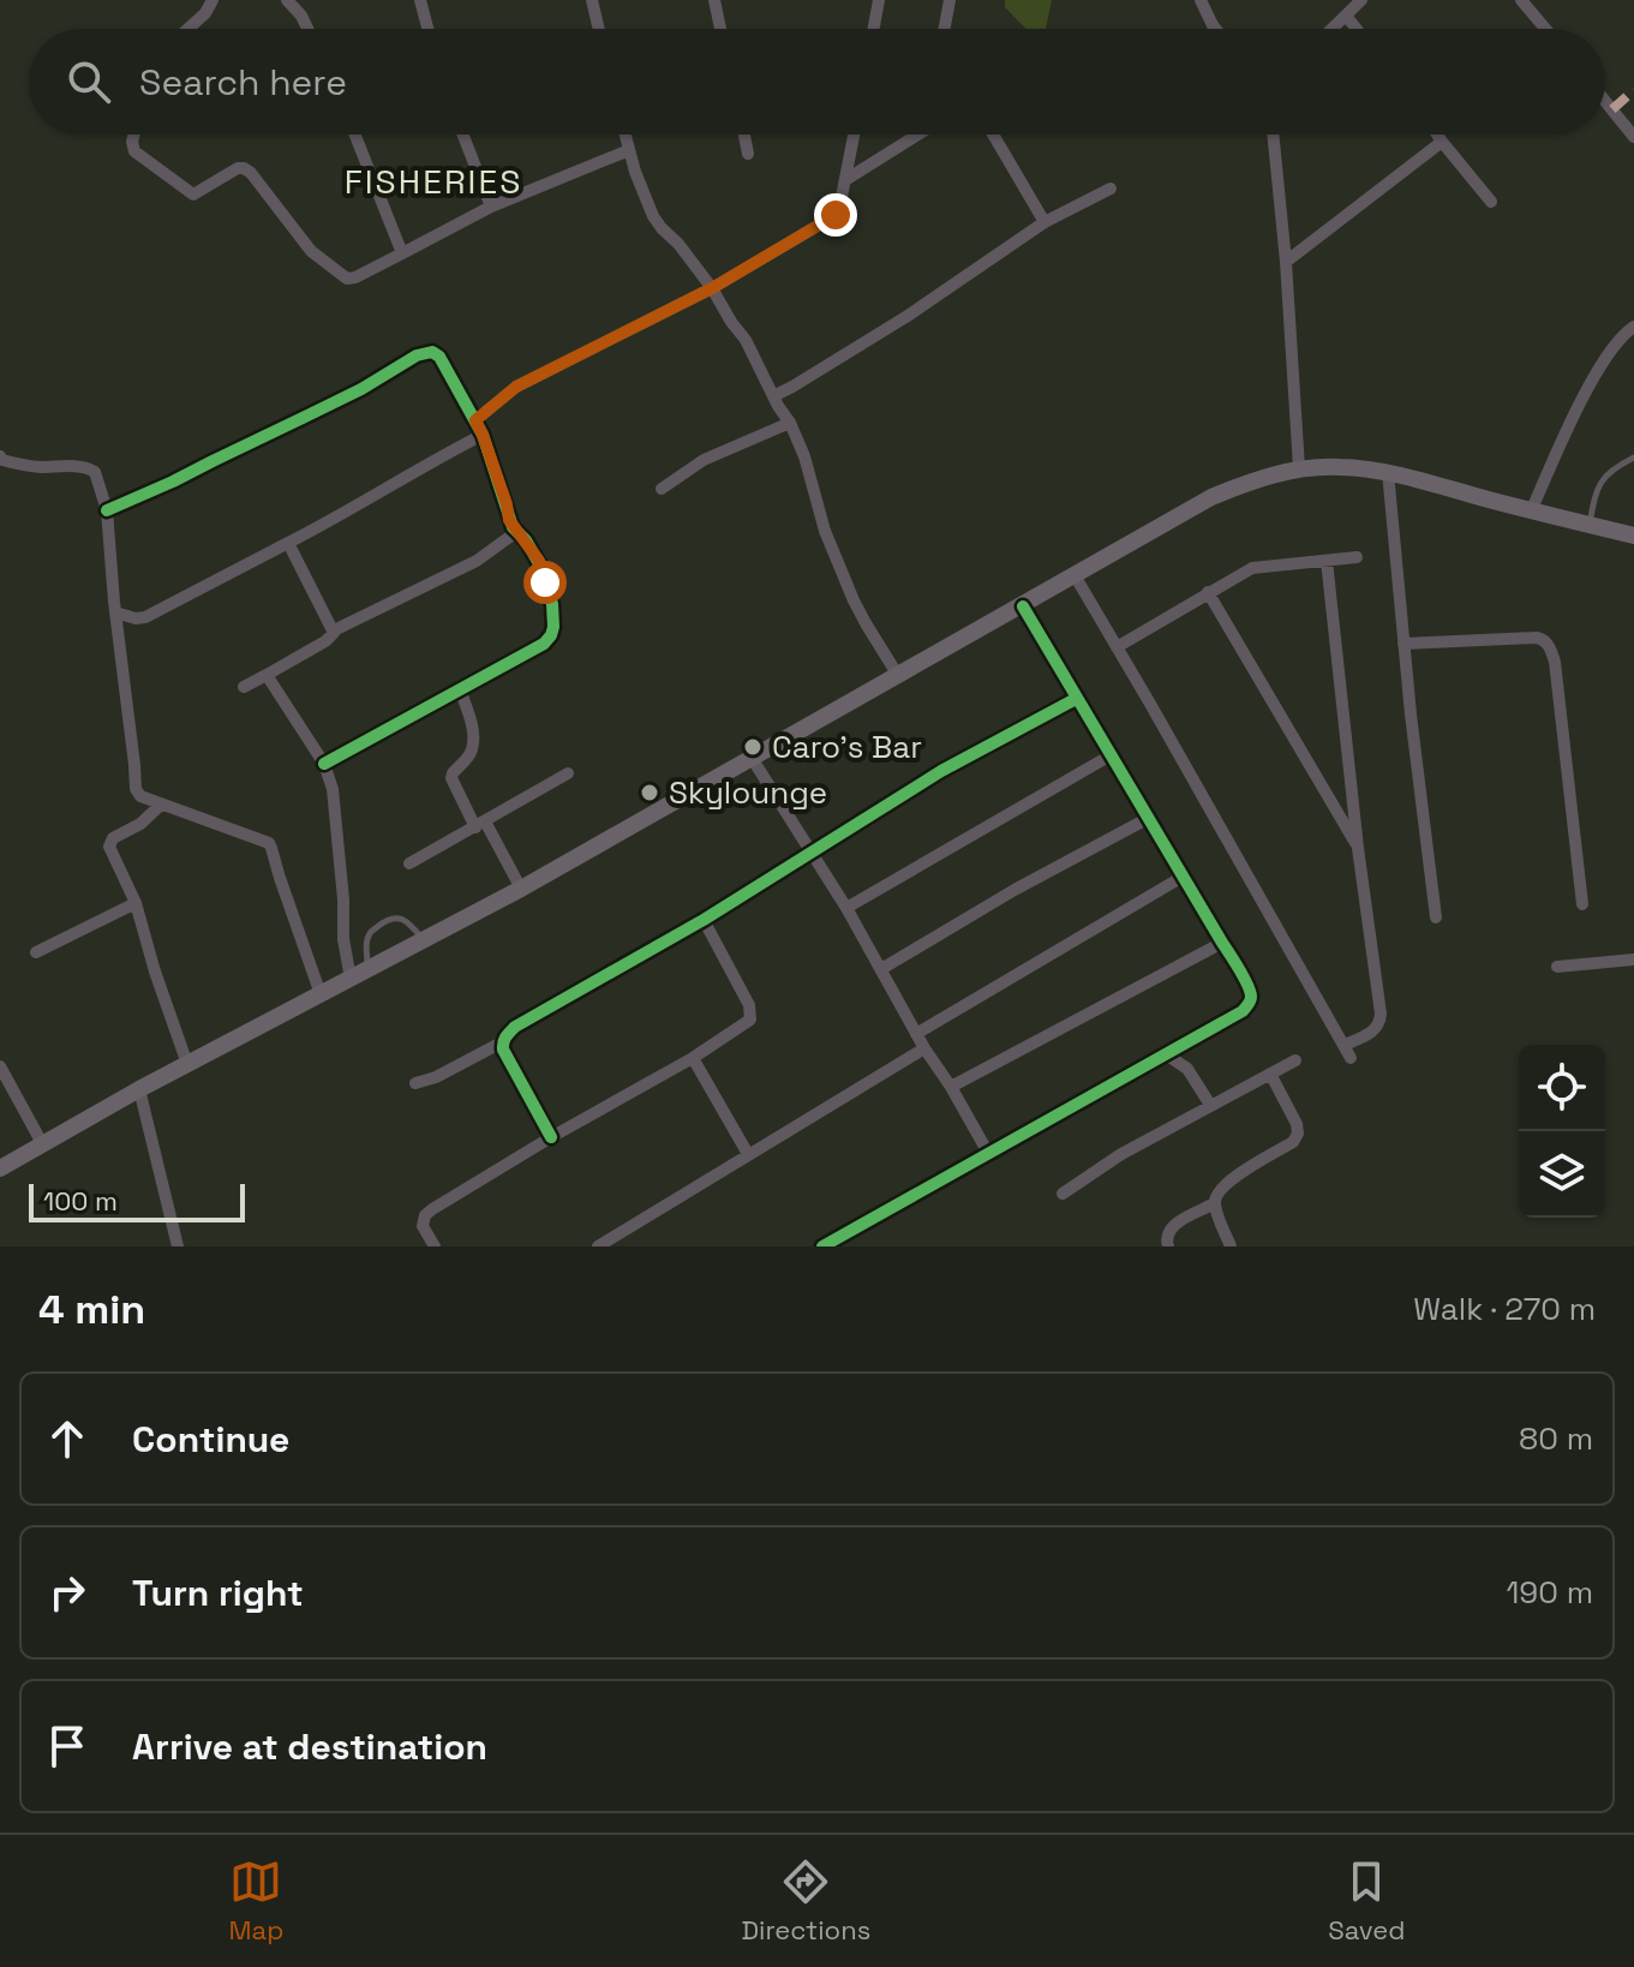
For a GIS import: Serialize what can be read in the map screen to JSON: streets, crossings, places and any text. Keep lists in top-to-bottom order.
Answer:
{
  "districts": ["FISHERIES"],
  "places": ["Caro's Bar", "Skylounge"],
  "scale_bar": "100 m",
  "page": {
    "search": "Search here",
    "scale": "100 m",
    "heading": ["4 min", "Walk · 270 m"],
    "list": [
      ["Continue", "80 m"],
      ["Turn right", "190 m"],
      "Arrive at destination"
    ],
    "nav": ["Map", "Directions", "Saved"]
  }
}
